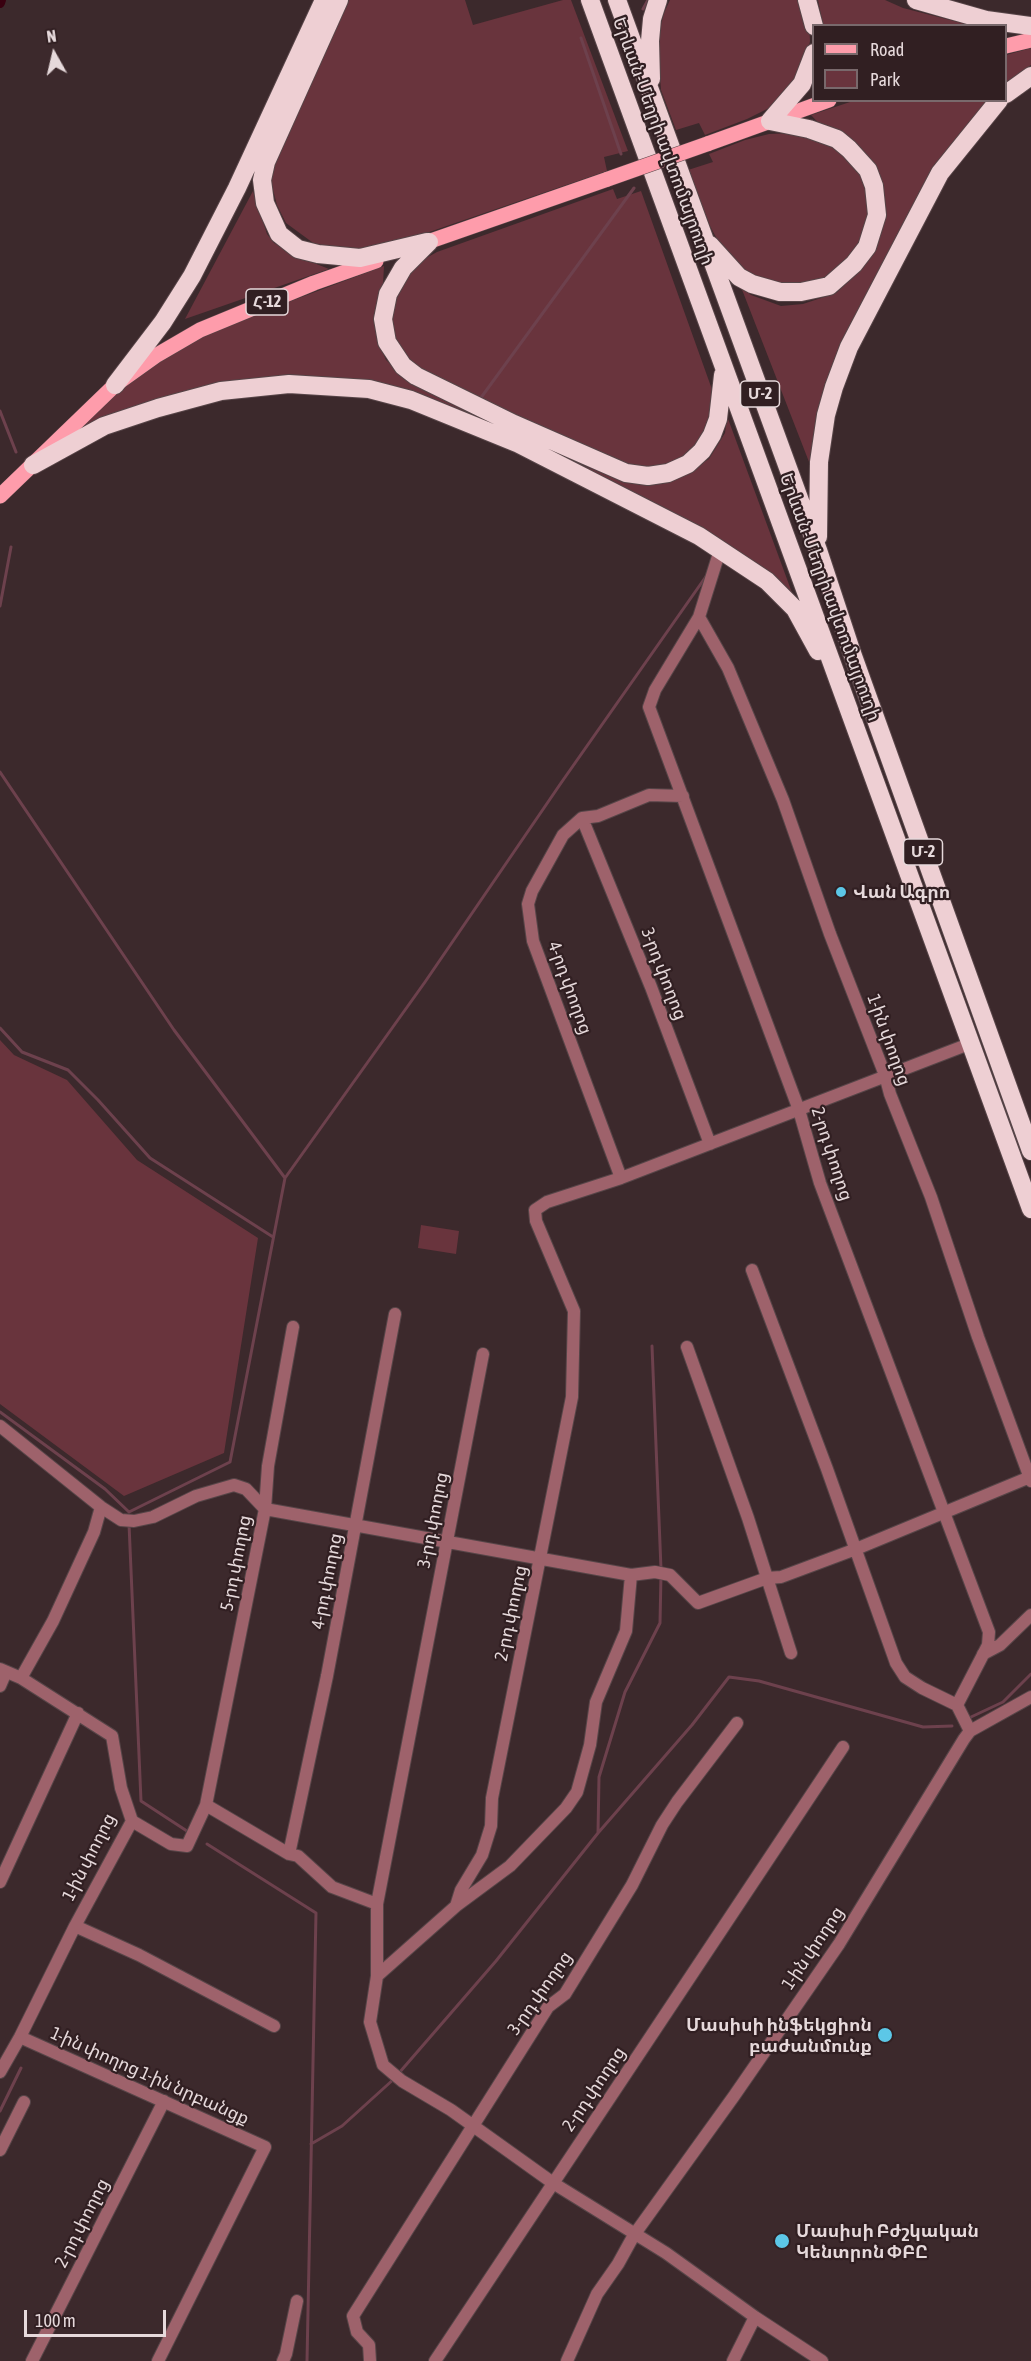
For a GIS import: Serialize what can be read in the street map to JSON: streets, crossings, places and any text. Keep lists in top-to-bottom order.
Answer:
{
  "streets": {
    "highway": ["Երևան-Մեղրի ավտոմայրուղի", "Մ-2"],
    "main road": ["Հ-12"],
    "street": [
      "3-րդ փողոց",
      "4-րդ փողոց",
      "1-ին փողոց",
      "2-րդ փողոց",
      "5-րդ փողոց",
      "1-ին փողոց 1-ին նրբանցք"
    ]
  },
  "crossings": [
    ["3-րդ փողոց", "4-րդ փողոց"],
    ["3-րդ փողոց", "2-րդ փողոց"],
    ["4-րդ փողոց", "2-րդ փողոց"],
    ["1-ին փողոց", "2-րդ փողոց"],
    ["1-ին փողոց", "5-րդ փողոց"],
    ["1-ին փողոց", "1-ին փողոց 1-ին նրբանցք"],
    ["2-րդ փողոց", "1-ին փողոց 1-ին նրբանցք"]
  ],
  "places": ["Վան Ագրո", "Մասիսի ինֆեկցիոն բաժանմունք", "Մասիսի Բժշկական Կենտրոն ՓԲԸ"],
  "legend": ["Road", "Park"],
  "scale_bar": "100 m",
  "north": "top"
}
